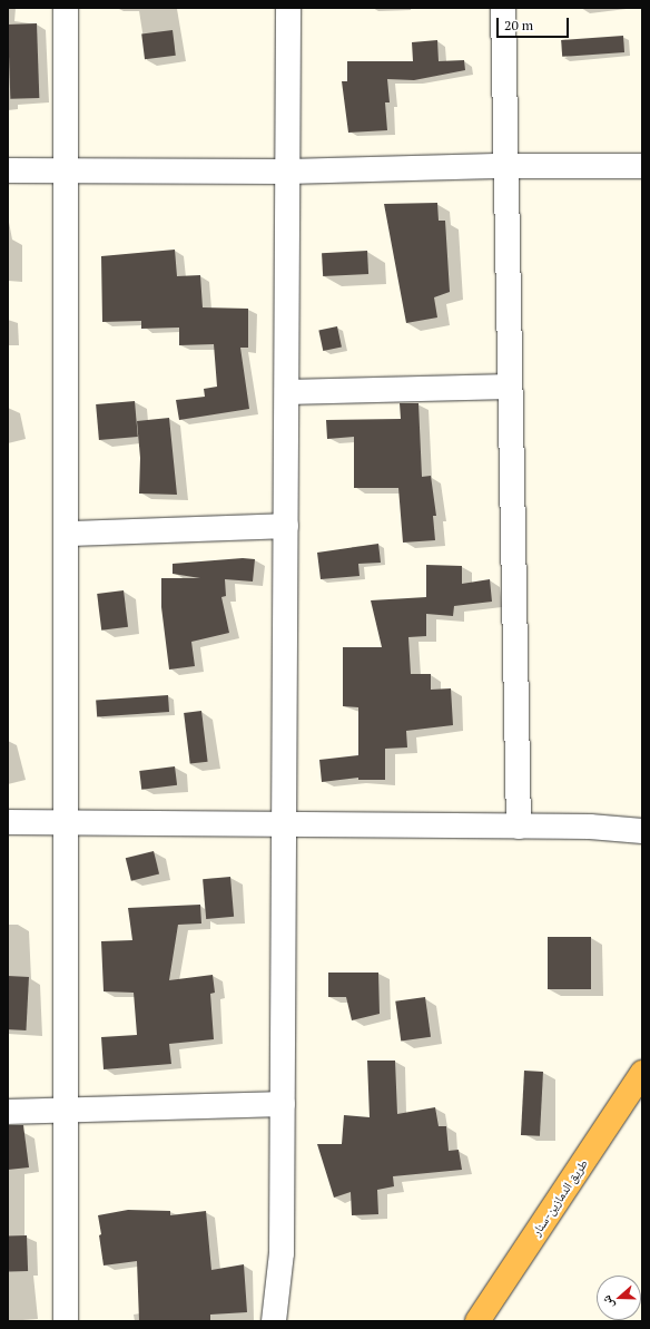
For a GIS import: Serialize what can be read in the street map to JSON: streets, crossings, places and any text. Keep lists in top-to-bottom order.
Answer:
{
  "streets": {
    "highway": ["طريق الدمازين-سنار"]
  },
  "scale_bar": "20 m",
  "north": "left"
}
